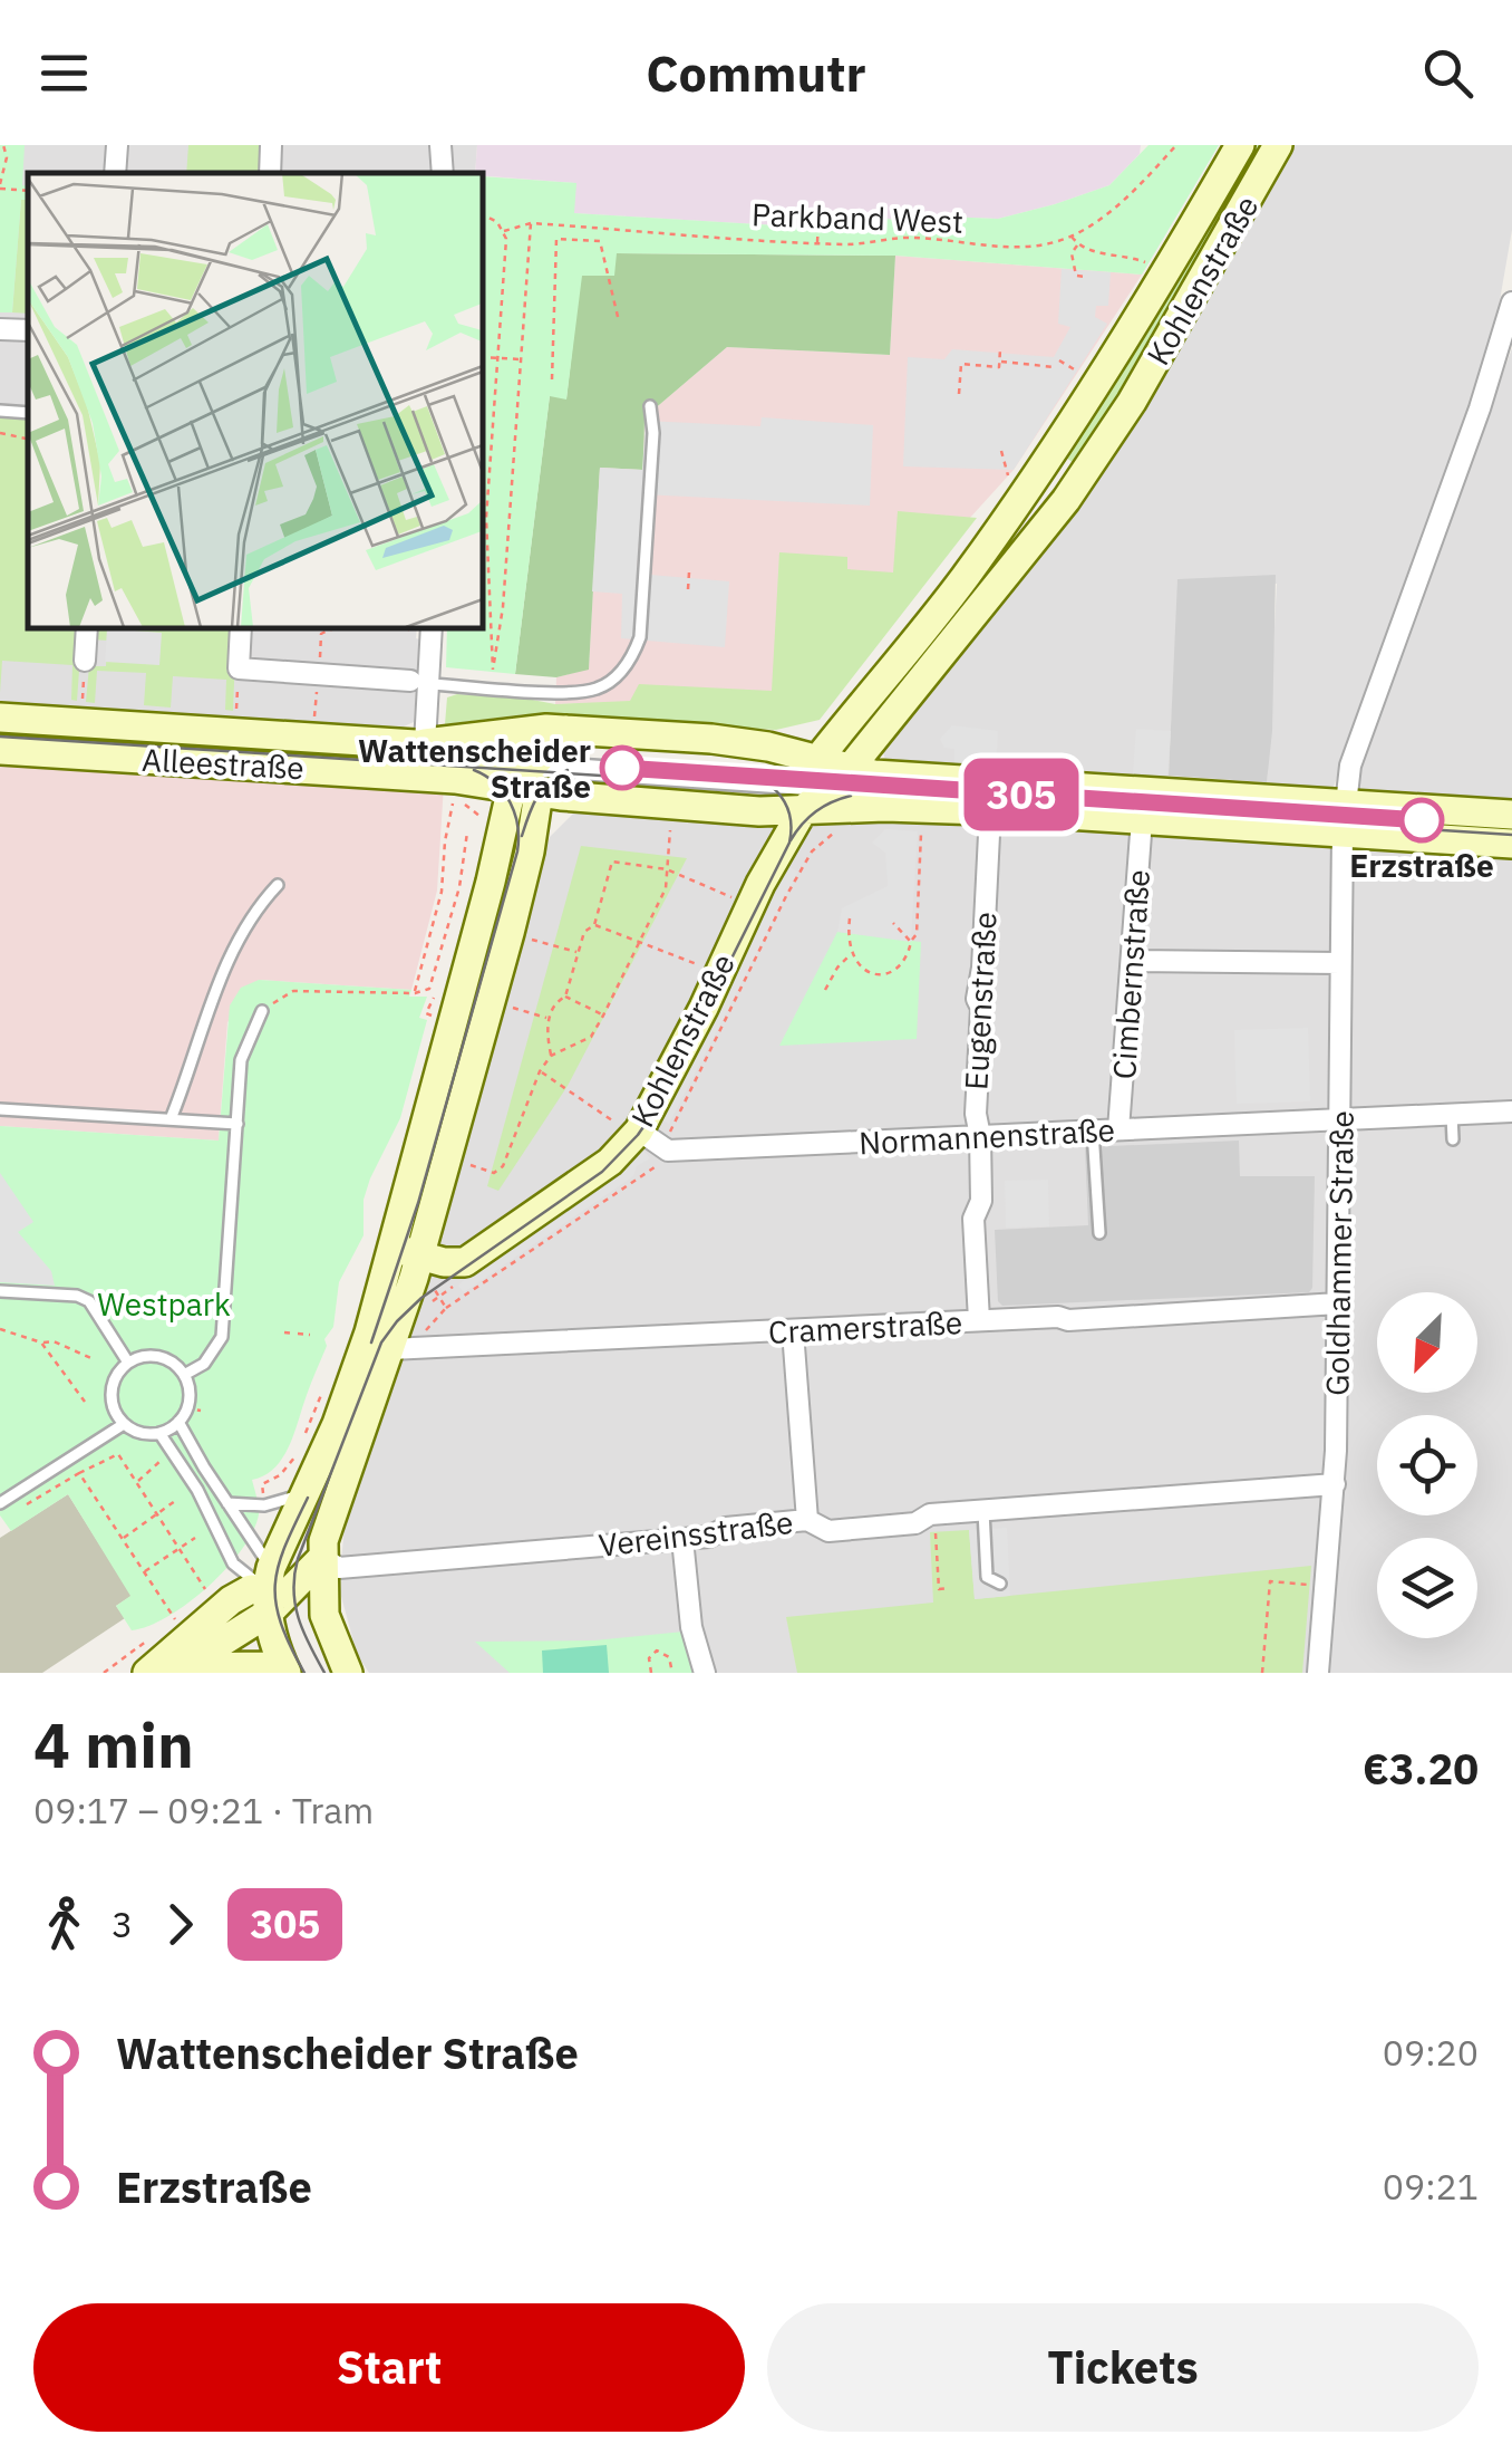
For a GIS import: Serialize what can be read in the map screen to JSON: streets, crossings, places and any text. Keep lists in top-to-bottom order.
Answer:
{
  "streets": {
    "main road": ["Kohlenstraße", "Alleestraße"],
    "street": [
      "Cimbernstraße",
      "Eugenstraße",
      "Normannenstraße",
      "Goldhammer Straße",
      "Cramerstraße",
      "Vereinsstraße"
    ],
    "path": ["Parkband West"]
  },
  "crossings": [
    ["Kohlenstraße", "Alleestraße"],
    ["Kohlenstraße", "Normannenstraße"],
    ["Cimbernstraße", "Normannenstraße"],
    ["Eugenstraße", "Normannenstraße"],
    ["Eugenstraße", "Cramerstraße"],
    ["Normannenstraße", "Goldhammer Straße"],
    ["Goldhammer Straße", "Cramerstraße"],
    ["Goldhammer Straße", "Vereinsstraße"]
  ],
  "parks": ["Westpark"],
  "places": ["Wattenscheider Straße", "Erzstraße"],
  "lines": ["tram line 305"],
  "north": "bottom left",
  "page": {
    "header": "Commutr",
    "on_map": "305",
    "heading": ["4 min", "09:17 – 09:21 · Tram", "€3.20"],
    "legs": ["3", "305"],
    "list": [
      {
        "name": "Wattenscheider Straße",
        "value": "09:20"
      },
      {
        "name": "Erzstraße",
        "value": "09:21"
      }
    ],
    "buttons": ["Start", "Tickets"]
  }
}
